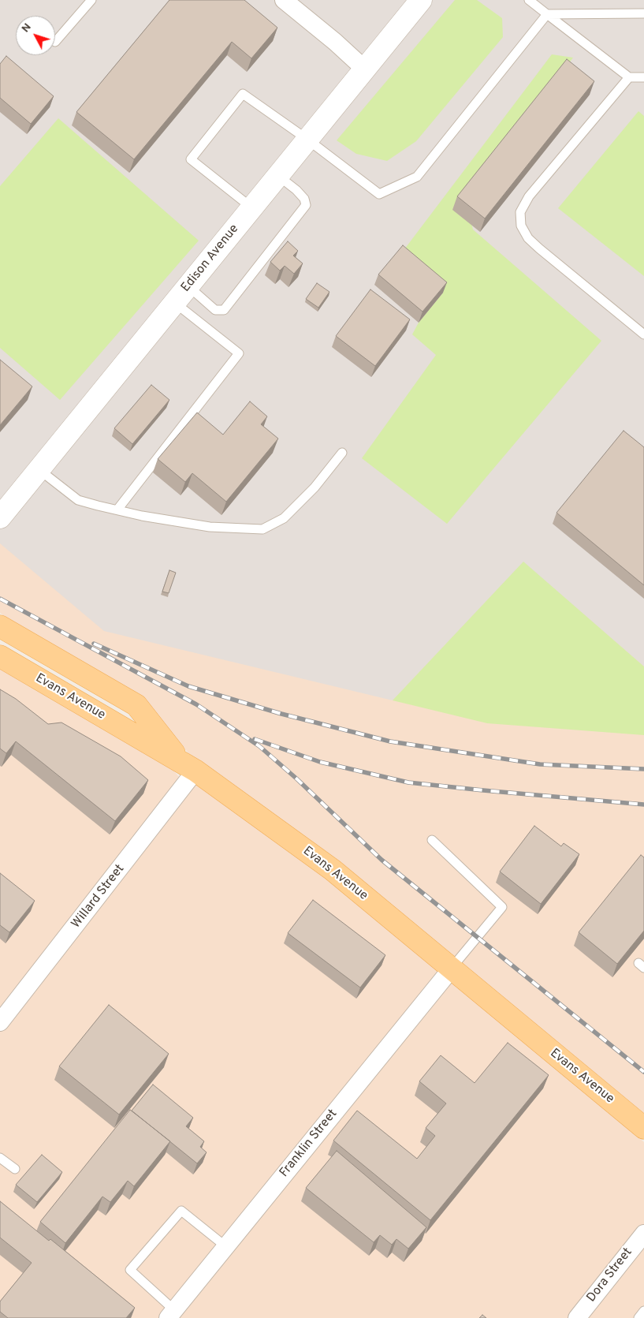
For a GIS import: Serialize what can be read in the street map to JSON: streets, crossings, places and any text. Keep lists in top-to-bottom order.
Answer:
{
  "streets": {
    "main road": ["Evans Avenue"],
    "street": [
      "Edison Avenue",
      "Willard Street",
      "Franklin Street",
      "Dora Street"
    ]
  },
  "crossings": [
    ["Evans Avenue", "Willard Street"],
    ["Evans Avenue", "Franklin Street"]
  ],
  "north": "top left"
}
